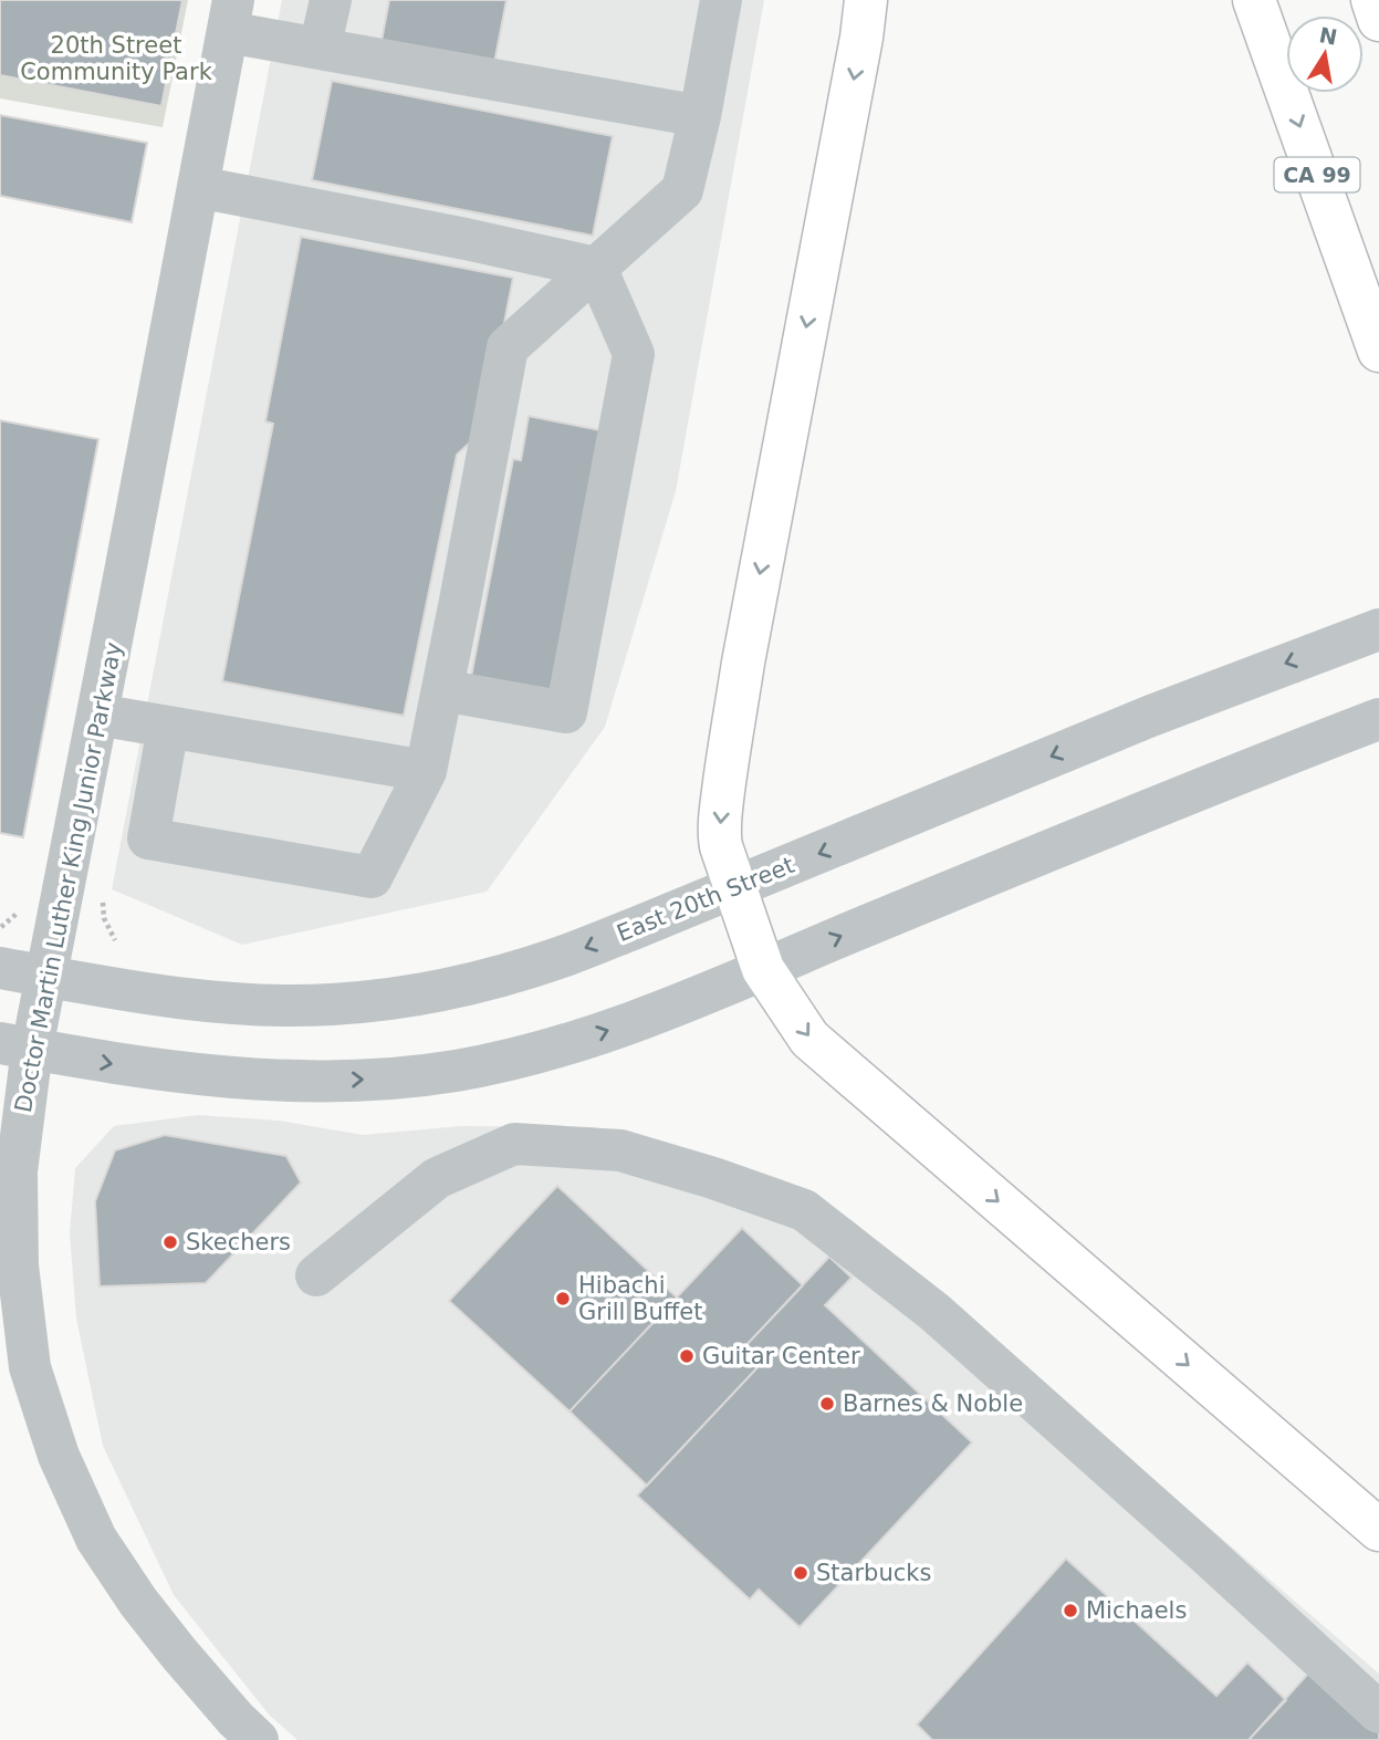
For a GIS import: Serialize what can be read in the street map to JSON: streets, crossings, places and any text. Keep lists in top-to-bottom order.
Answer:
{
  "streets": {
    "highway": ["CA 99"],
    "street": ["Doctor Martin Luther King Junior Parkway", "East 20th Street"]
  },
  "crossings": [
    ["Doctor Martin Luther King Junior Parkway", "East 20th Street"]
  ],
  "parks": ["20th Street Community Park"],
  "places": [
    "Skechers",
    "Hibachi Grill Buffet",
    "Guitar Center",
    "Barnes & Noble",
    "Starbucks",
    "Michaels"
  ],
  "north": "top"
}
